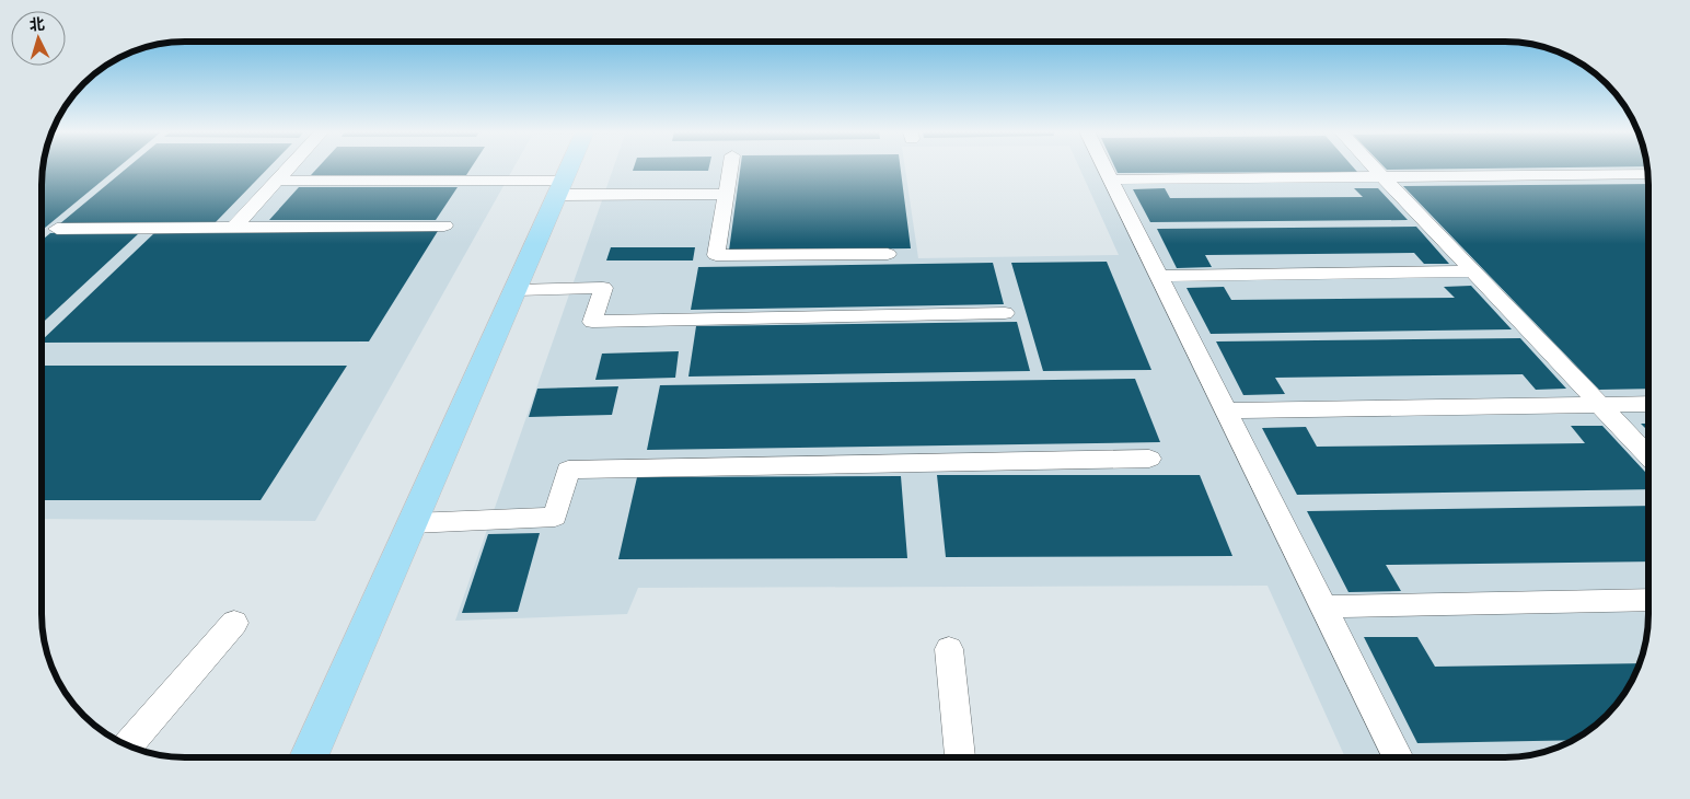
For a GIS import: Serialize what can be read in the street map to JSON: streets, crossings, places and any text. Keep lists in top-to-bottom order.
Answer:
{
  "north": "top"
}
